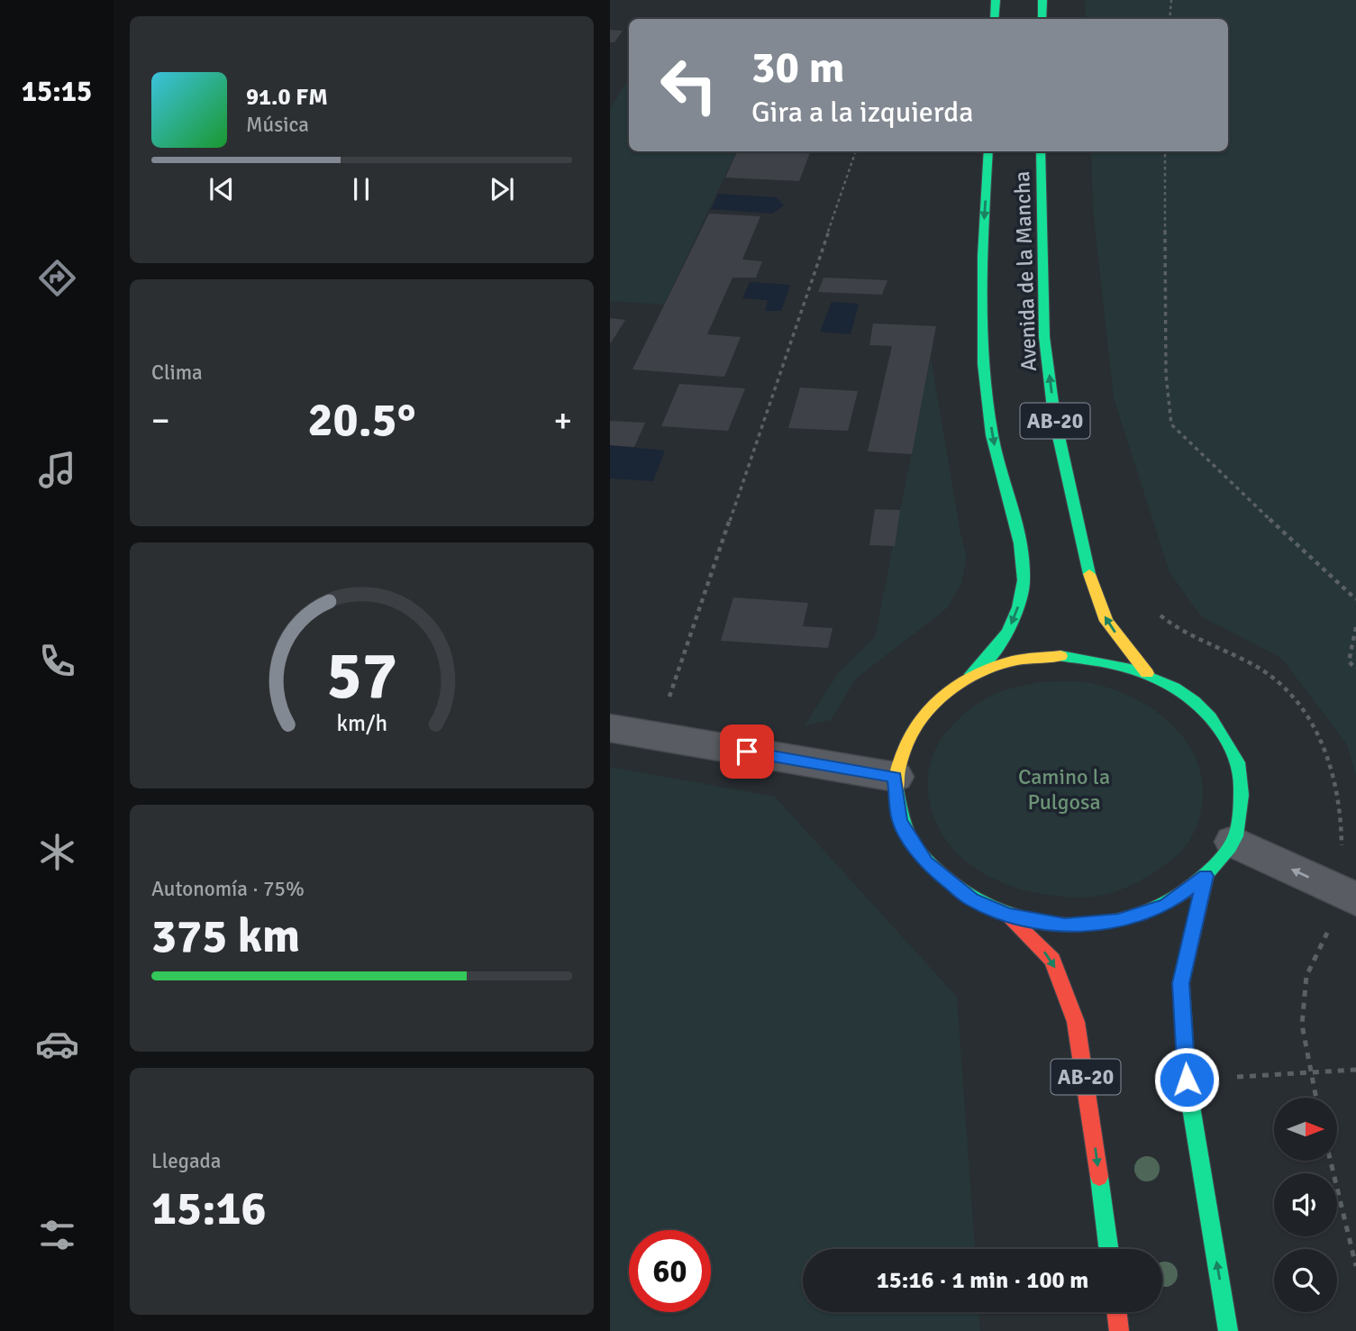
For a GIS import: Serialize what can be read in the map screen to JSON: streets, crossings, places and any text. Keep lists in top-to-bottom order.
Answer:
{
  "streets": {
    "main road": ["Avenida de la Mancha", "AB-20"]
  },
  "crossings": [
    ["Avenida de la Mancha", "AB-20"]
  ],
  "parks": ["Camino la Pulgosa"],
  "north": "right",
  "page": {
    "tabs": "15:15",
    "turn": ["30 m", "Gira a la izquierda"],
    "song": ["91.0 FM", "Música"],
    "tile": [
      "Clima",
      ["Autonomía · 75%", "375 km"],
      ["Llegada", "15:16"]
    ],
    "heat": ["−", "20.5°", "+"],
    "limit": "60",
    "trip": "15:16 · 1 min · 100 m",
    "gauge": ["57", "km/h"]
  }
}
